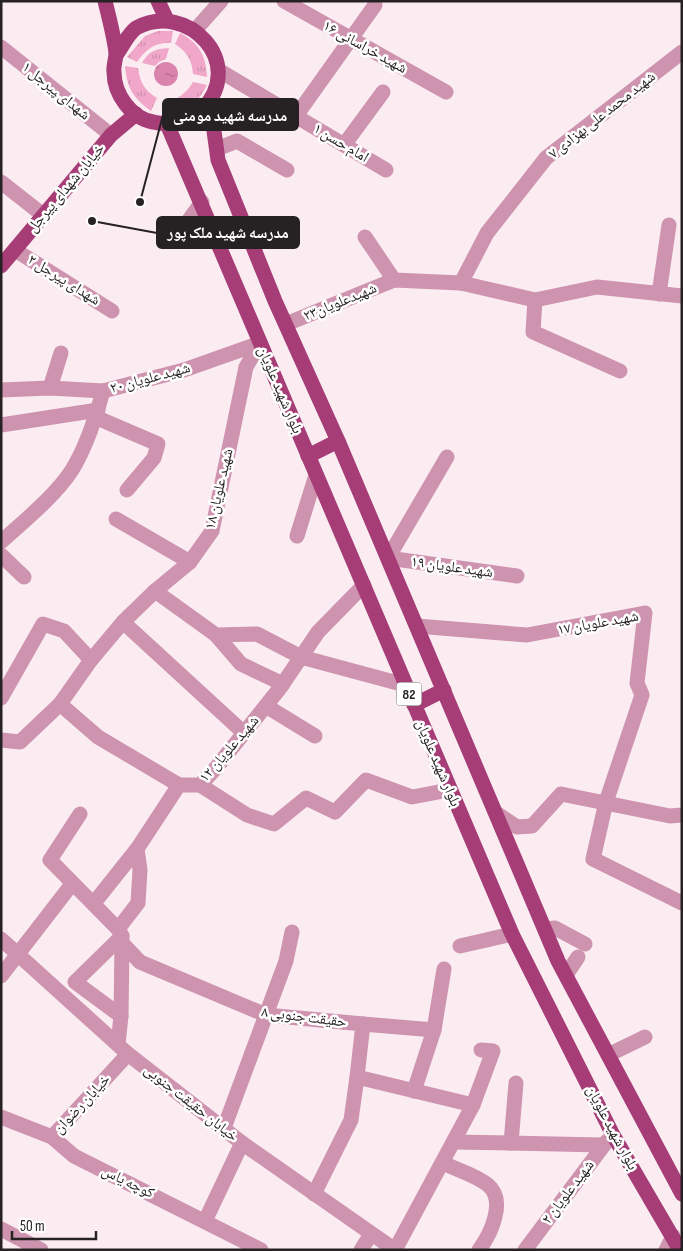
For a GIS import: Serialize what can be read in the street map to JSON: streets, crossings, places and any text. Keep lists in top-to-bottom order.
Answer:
{
  "streets": {
    "main road": ["خیابان شهدای پیرجل", "بلوار شهید علویان", "82"],
    "street": [
      "شهید خراسانی ۱۶",
      "شهدای ‍‍‍‍‍‍پیرجل ۱",
      "شهید محمد علی بهزادی ۷",
      "امام حسن ۱",
      "شهدای پیرجل ۲",
      "شهیدعلویان۲۳",
      "شهید علویان ۲۰",
      "شهید علویان ۱۸",
      "شهید علویان ۱۹",
      "شهید علویان ۱۷",
      "شهید علویان ۱۲",
      "حقیقت جنوبی ۸",
      "خیابان حقیقت جنوبی",
      "خیابان رضوان",
      "کوچه یاس",
      "شهید علویان ۲"
    ]
  },
  "crossings": [
    ["شهدای ‍‍‍‍‍‍پیرجل ۱", "خیابان شهدای پیرجل"],
    ["امام حسن ۱", "خیابان شهدای پیرجل"],
    ["امام حسن ۱", "بلوار شهید علویان"],
    ["امام حسن ۱", "82"],
    ["خیابان شهدای پیرجل", "شهدای پیرجل ۲"],
    ["خیابان شهدای پیرجل", "بلوار شهید علویان"],
    ["خیابان شهدای پیرجل", "82"],
    ["شهیدعلویان۲۳", "بلوار شهید علویان"],
    ["شهید علویان ۲۰", "بلوار شهید علویان"],
    ["شهید علویان ۲۰", "شهید علویان ۱۸"],
    ["بلوار شهید علویان", "شهید علویان ۱۸"],
    ["بلوار شهید علویان", "شهید علویان ۱۹"],
    ["بلوار شهید علویان", "شهید علویان ۱۷"],
    ["بلوار شهید علویان", "82"],
    ["بلوار شهید علویان", "شهید علویان ۱۲"],
    ["بلوار شهید علویان", "شهید علویان ۲"],
    ["شهید علویان ۱۲", "حقیقت جنوبی ۸"],
    ["حقیقت جنوبی ۸", "خیابان حقیقت جنوبی"],
    ["خیابان حقیقت جنوبی", "خیابان رضوان"],
    ["خیابان رضوان", "کوچه یاس"]
  ],
  "places": ["مدرسه شهید مومنی", "مدرسه شهید ملک پور"],
  "scale_bar": "50 m"
}
